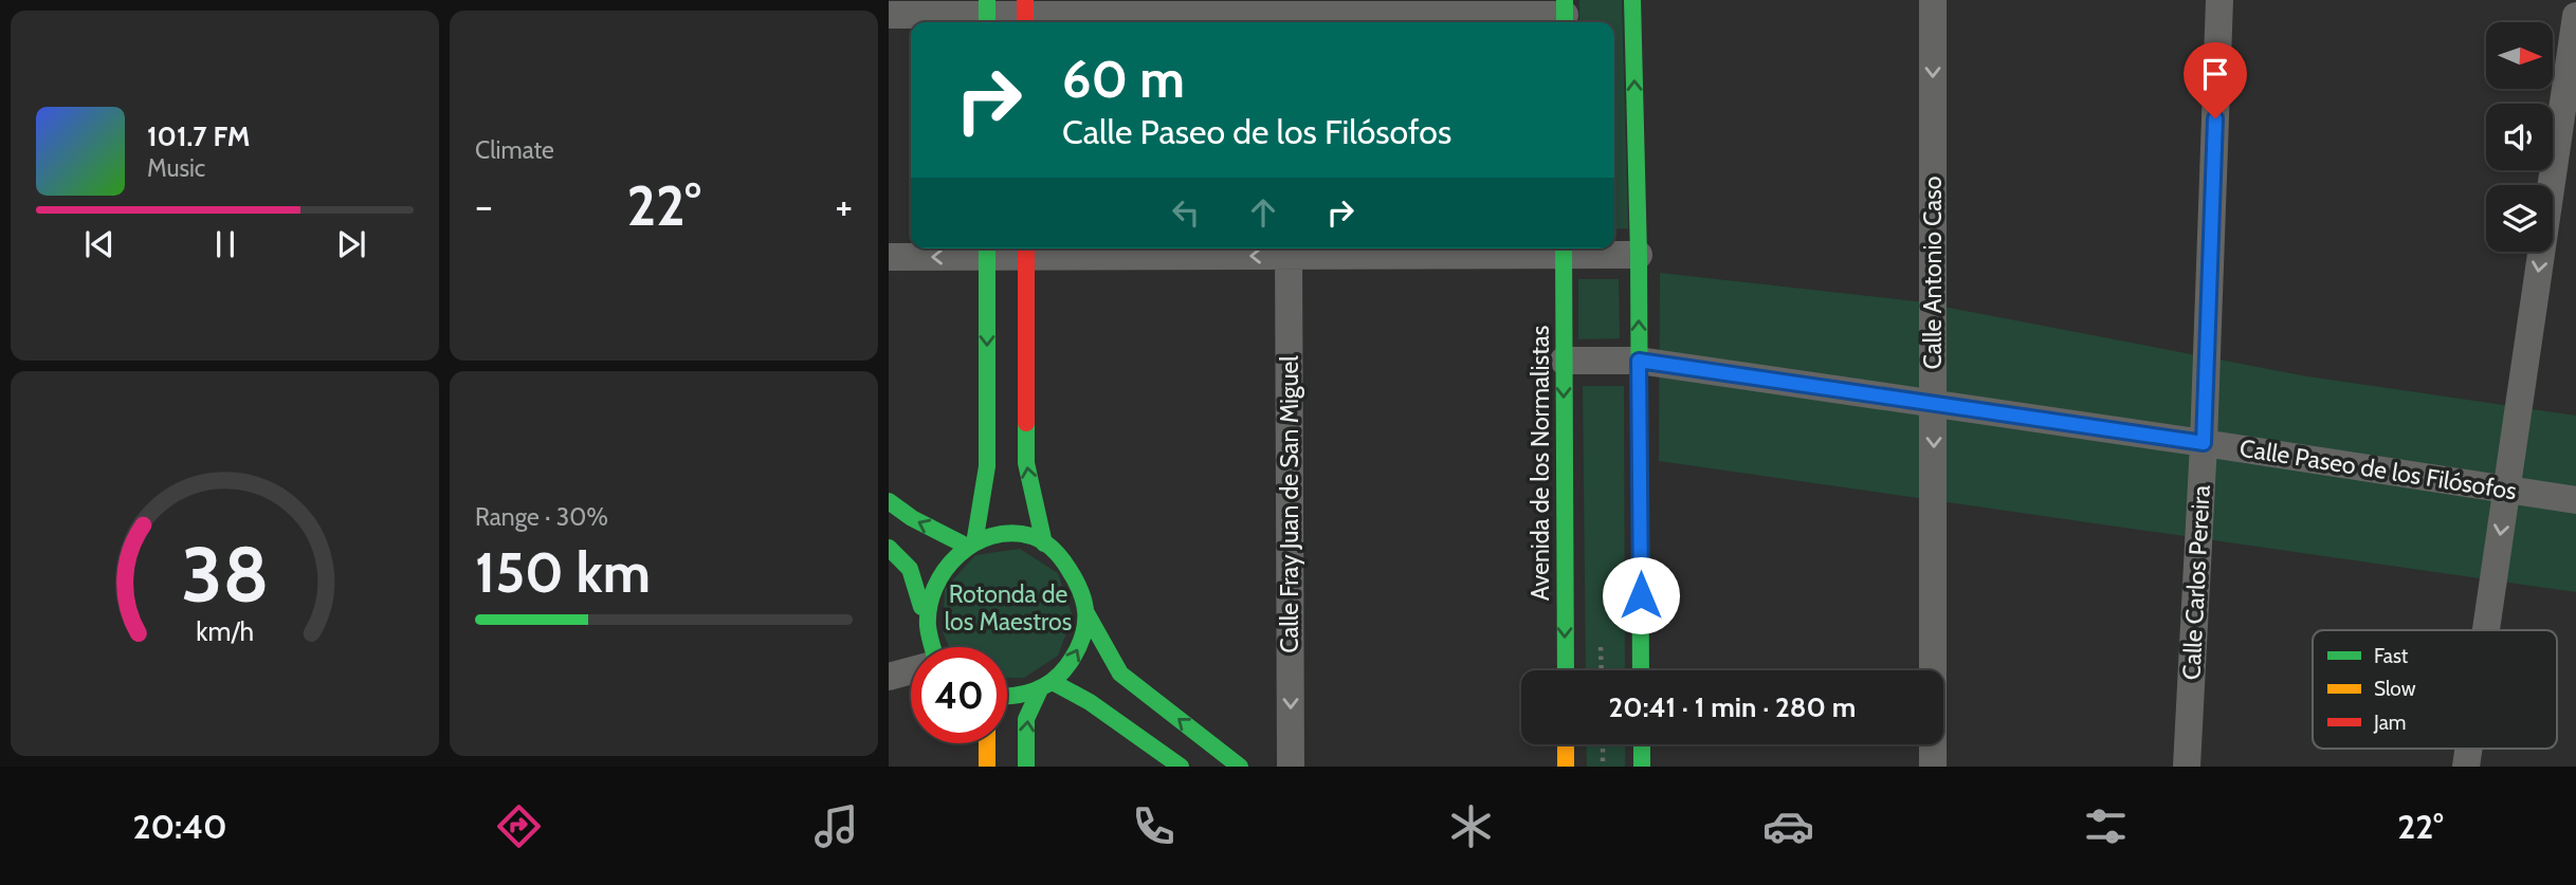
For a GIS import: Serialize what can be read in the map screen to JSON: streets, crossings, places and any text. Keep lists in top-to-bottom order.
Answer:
{
  "streets": {
    "street": [
      "Calle Antonio Caso",
      "Avenida de los Normalistas",
      "Calle Paseo de los Filósofos",
      "Calle Fray Juan de San Miguel",
      "Calle Carlos Pereira"
    ]
  },
  "crossings": [
    ["Calle Antonio Caso", "Calle Paseo de los Filósofos"],
    ["Avenida de los Normalistas", "Calle Paseo de los Filósofos"],
    ["Calle Paseo de los Filósofos", "Calle Carlos Pereira"]
  ],
  "one_way": ["Calle Antonio Caso", "Calle Fray Juan de San Miguel"],
  "parks": ["Rotonda de los Maestros"],
  "legend": ["Fast", "Slow", "Jam"],
  "north": "right",
  "page": {
    "tile": [
      "Climate",
      ["Range · 30%", "150 km"]
    ],
    "turn": ["60 m", "Calle Paseo de los Filósofos"],
    "song": ["101.7 FM", "Music"],
    "heat": ["−", "22°", "+"],
    "limit": "40",
    "trip": "20:41 · 1 min · 280 m",
    "tabs": ["20:40", "22°"],
    "gauge": ["38", "km/h"]
  }
}
